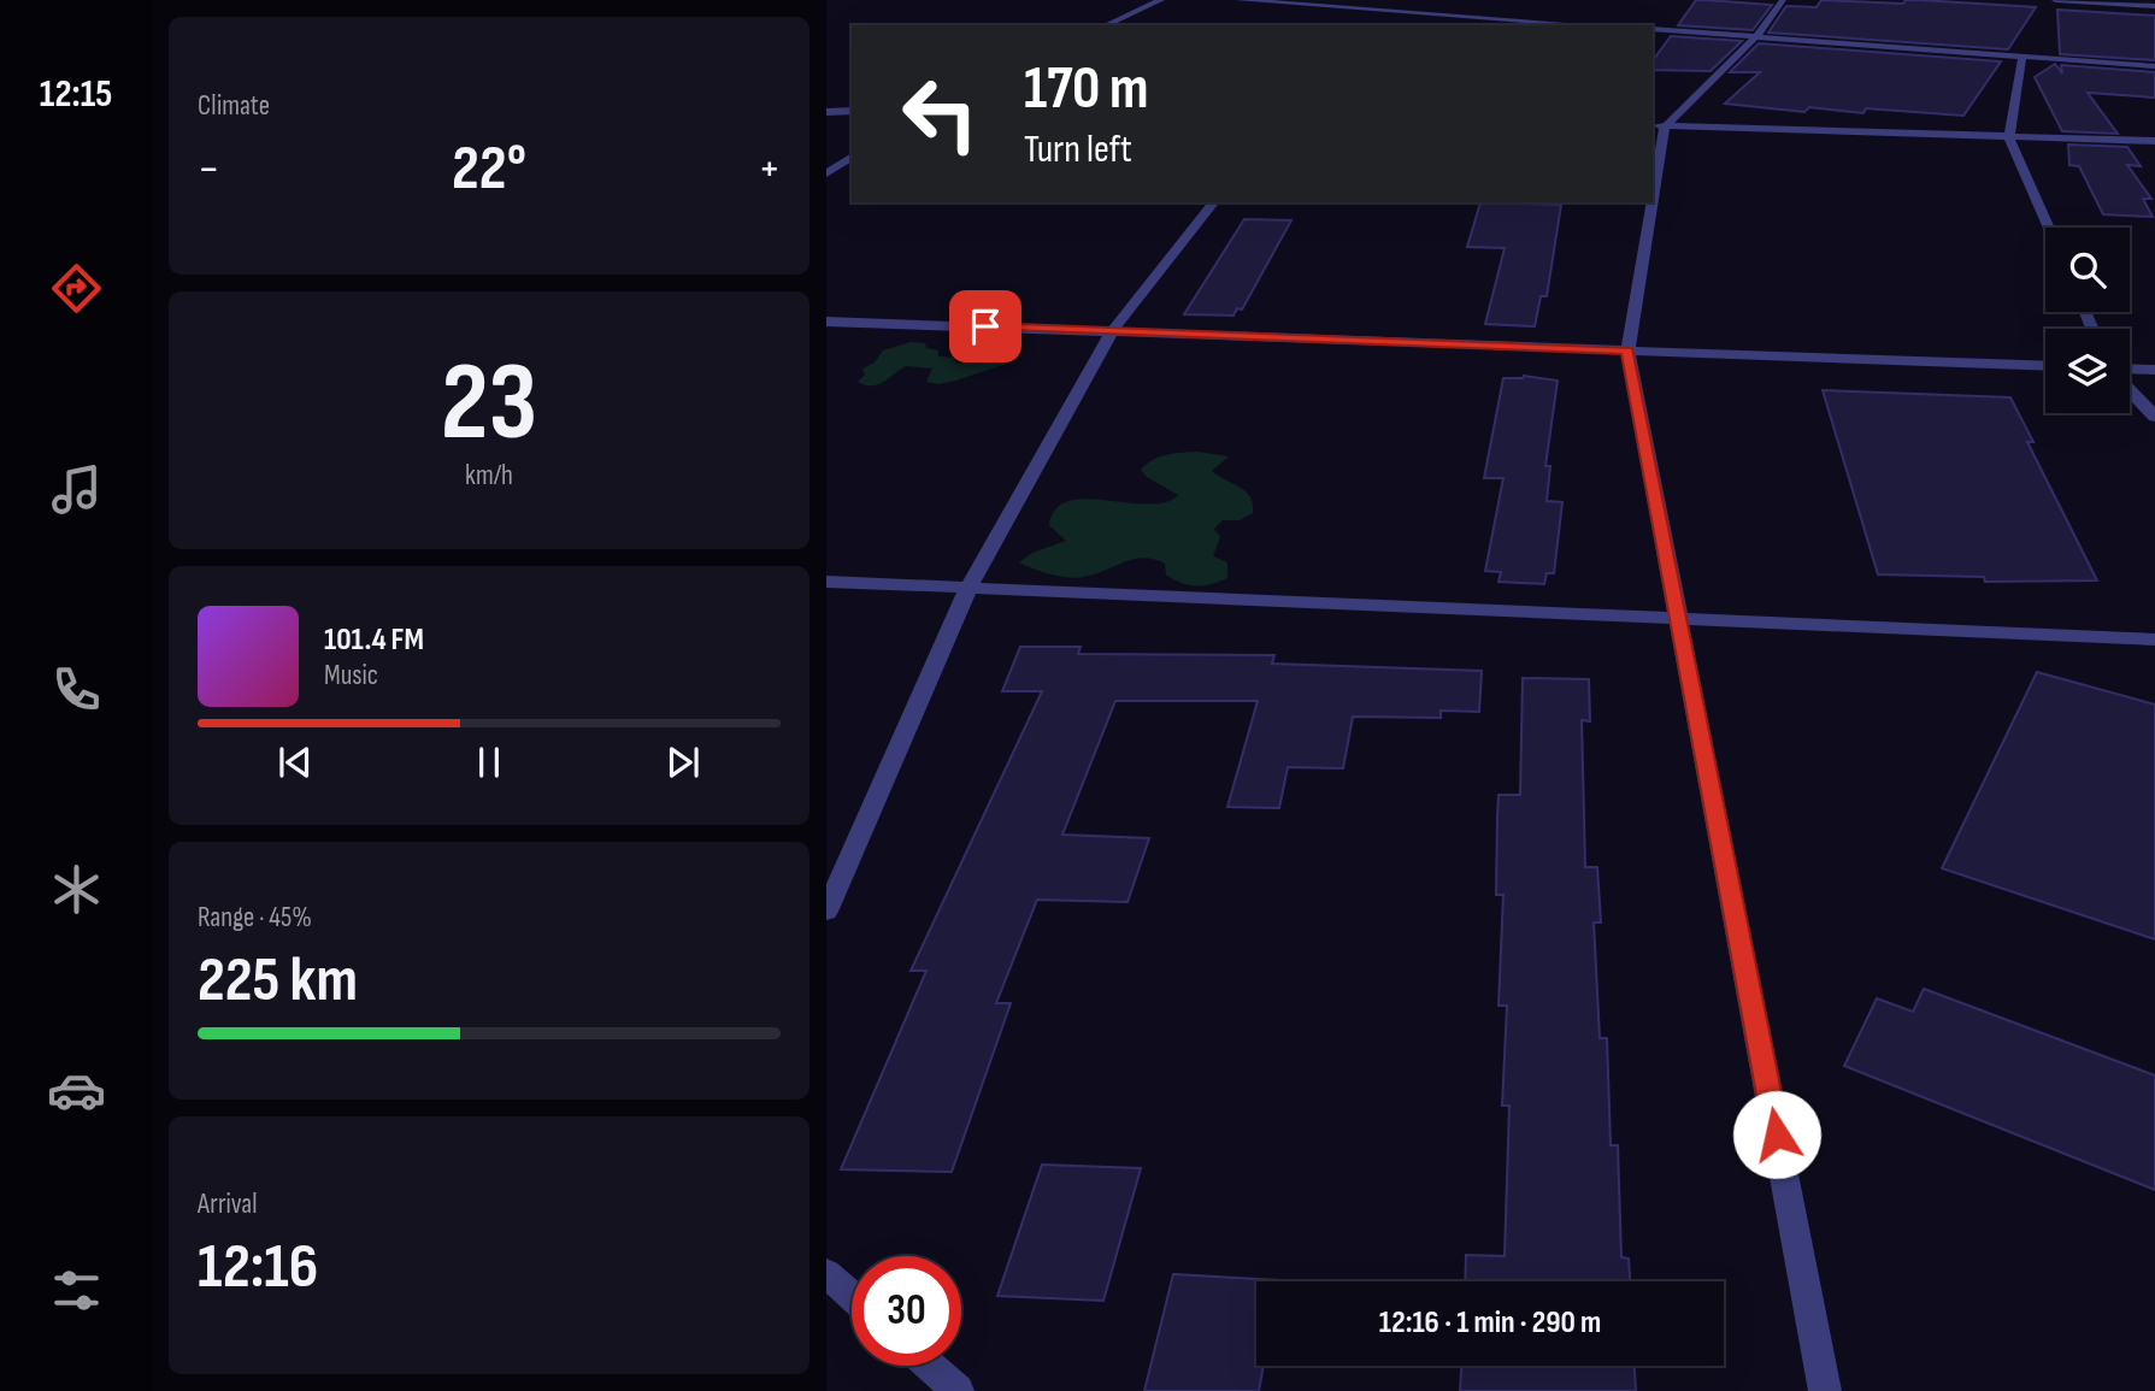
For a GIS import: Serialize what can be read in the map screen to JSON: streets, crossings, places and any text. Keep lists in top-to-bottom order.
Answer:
{
  "page": {
    "tabs": "12:15",
    "tile": [
      "Climate",
      ["23", "km/h"],
      ["Range · 45%", "225 km"],
      ["Arrival", "12:16"]
    ],
    "turn": ["170 m", "Turn left"],
    "heat": ["−", "22°", "+"],
    "song": ["101.4 FM", "Music"],
    "limit": "30",
    "trip": "12:16 · 1 min · 290 m"
  }
}
